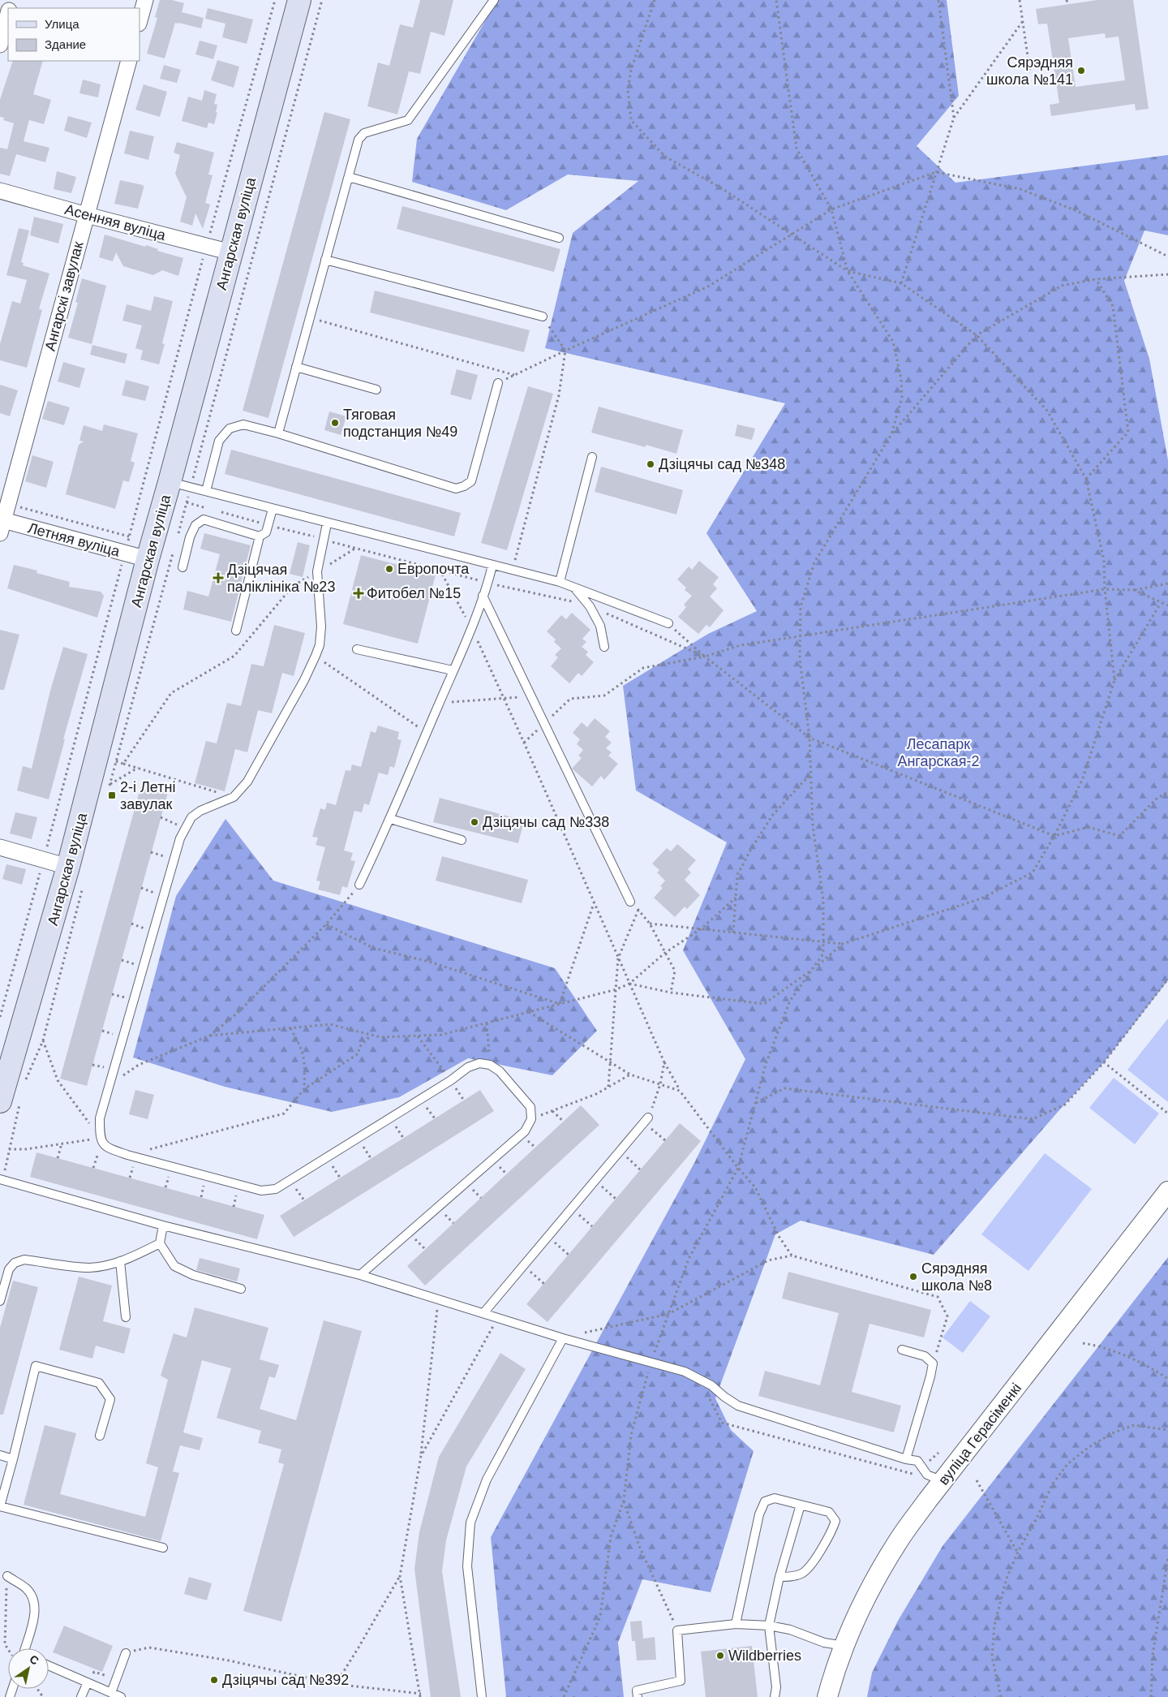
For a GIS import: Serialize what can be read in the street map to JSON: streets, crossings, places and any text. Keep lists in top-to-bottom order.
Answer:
{
  "streets": {
    "main road": ["Ангарская вуліца"],
    "street": [
      "Асенняя вуліца",
      "Ангарскі завулак",
      "Летняя вуліца",
      "вуліца Герасіменкі"
    ]
  },
  "crossings": [
    ["Асенняя вуліца", "Ангарская вуліца"],
    ["Асенняя вуліца", "Ангарскі завулак"],
    ["Ангарская вуліца", "Летняя вуліца"],
    ["Ангарскі завулак", "Летняя вуліца"]
  ],
  "parks": ["Лесапарк Ангарская-2"],
  "places": {
    "other": [
      "Сярэдняя школа №141",
      "Тяговая подстанция №49",
      "Дзіцячы сад №348",
      "Европочта",
      "Дзіцячы сад №338",
      "Сярэдняя школа №8",
      "Wildberries",
      "Дзіцячы сад №392"
    ],
    "health": ["Дзіцячая паліклініка №23", "Фитобел №15"],
    "transit": ["2-і Летні завулак"]
  },
  "legend": ["Улица", "Здание"],
  "north": "top right"
}
